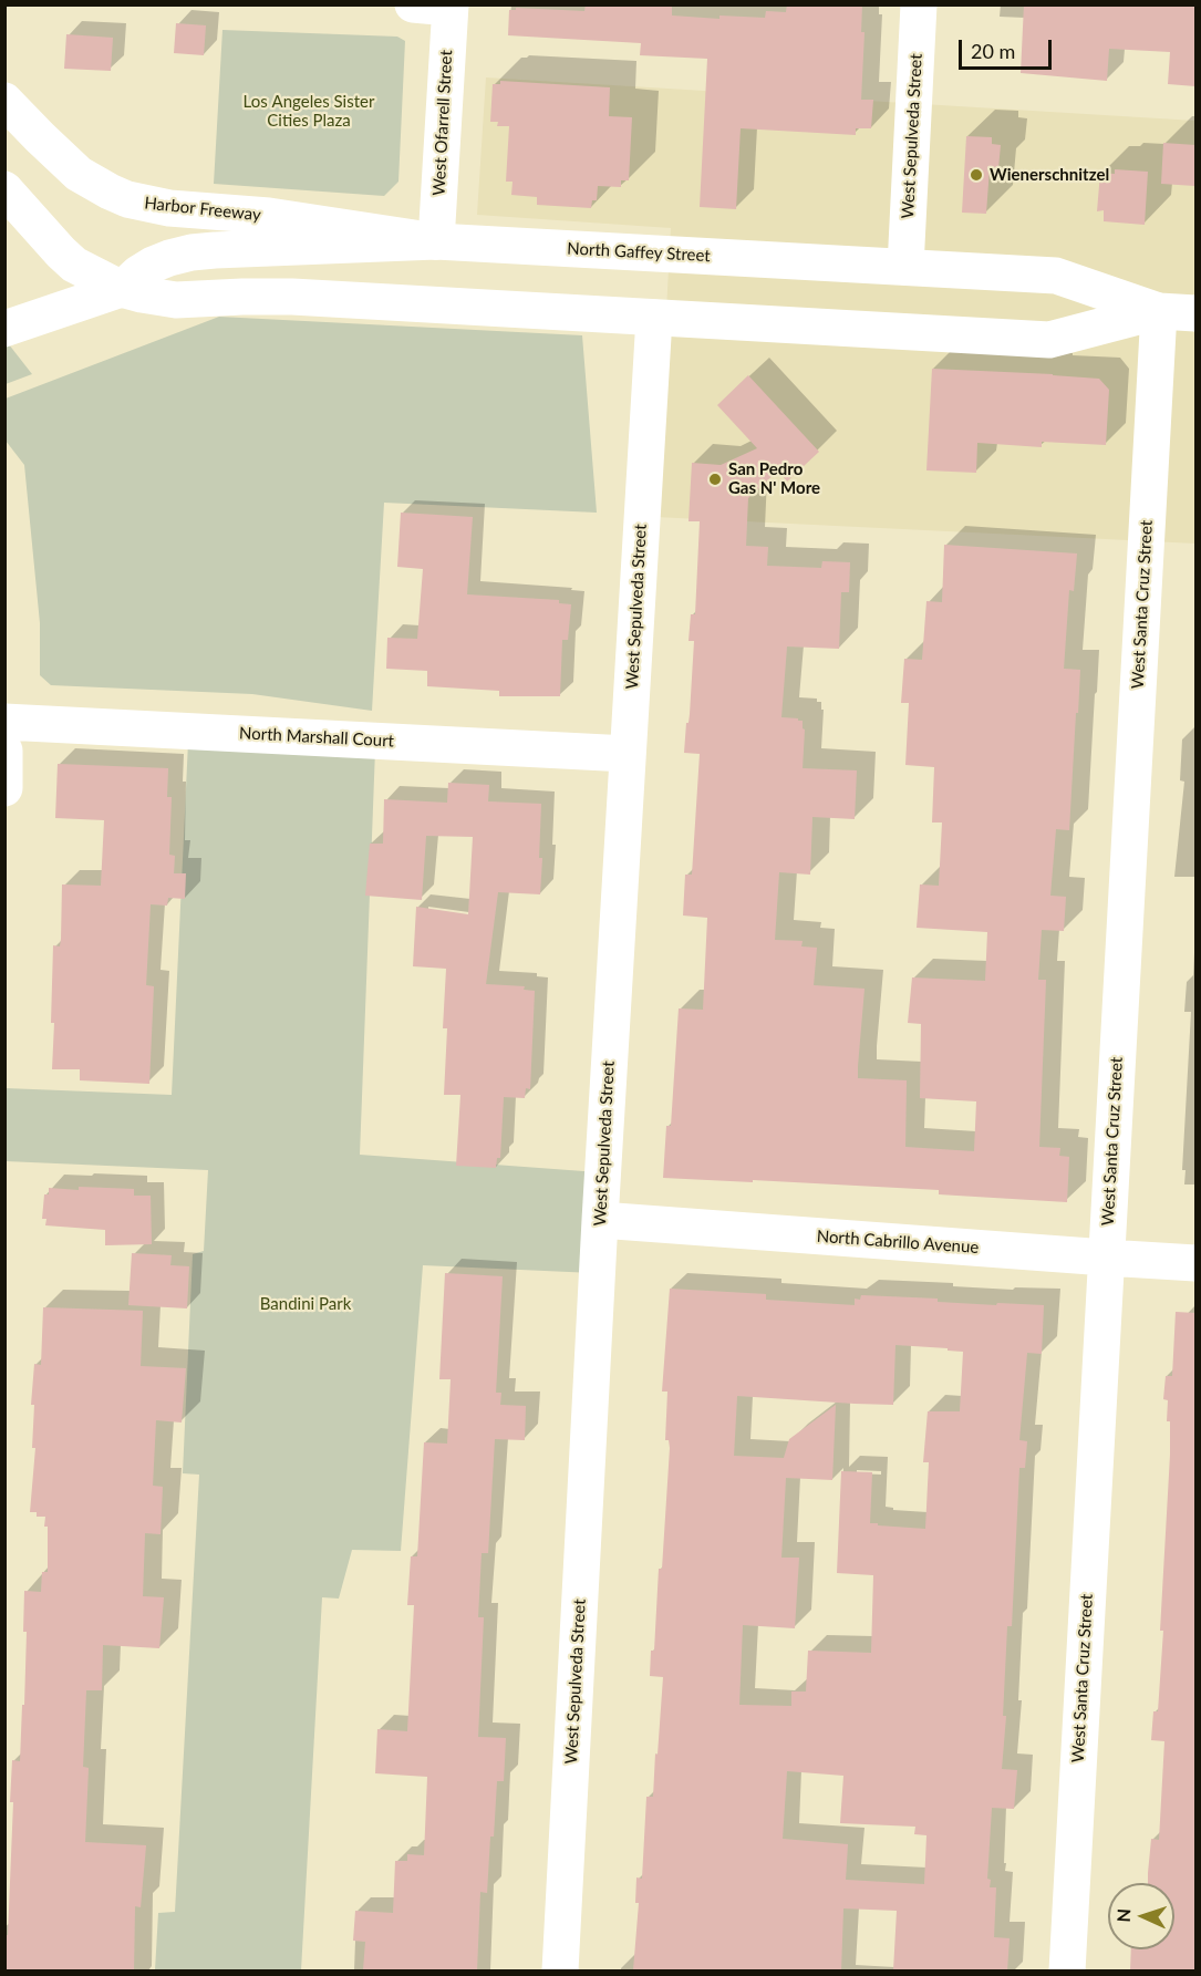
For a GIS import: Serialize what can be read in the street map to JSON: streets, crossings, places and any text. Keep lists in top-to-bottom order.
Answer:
{
  "streets": {
    "main road": [
      "West Ofarrell Street",
      "West Sepulveda Street",
      "Harbor Freeway",
      "North Gaffey Street",
      "West Santa Cruz Street",
      "North Marshall Court",
      "North Cabrillo Avenue"
    ]
  },
  "crossings": [
    ["West Ofarrell Street", "Harbor Freeway"],
    ["West Ofarrell Street", "North Gaffey Street"],
    ["West Sepulveda Street", "North Gaffey Street"],
    ["West Sepulveda Street", "North Marshall Court"],
    ["West Sepulveda Street", "North Cabrillo Avenue"],
    ["Harbor Freeway", "North Gaffey Street"],
    ["North Gaffey Street", "West Santa Cruz Street"],
    ["West Santa Cruz Street", "North Cabrillo Avenue"]
  ],
  "parks": ["Los Angeles Sister Cities Plaza", "Bandini Park"],
  "places": ["Wienerschnitzel", "San Pedro Gas N' More"],
  "scale_bar": "20 m",
  "north": "left"
}
